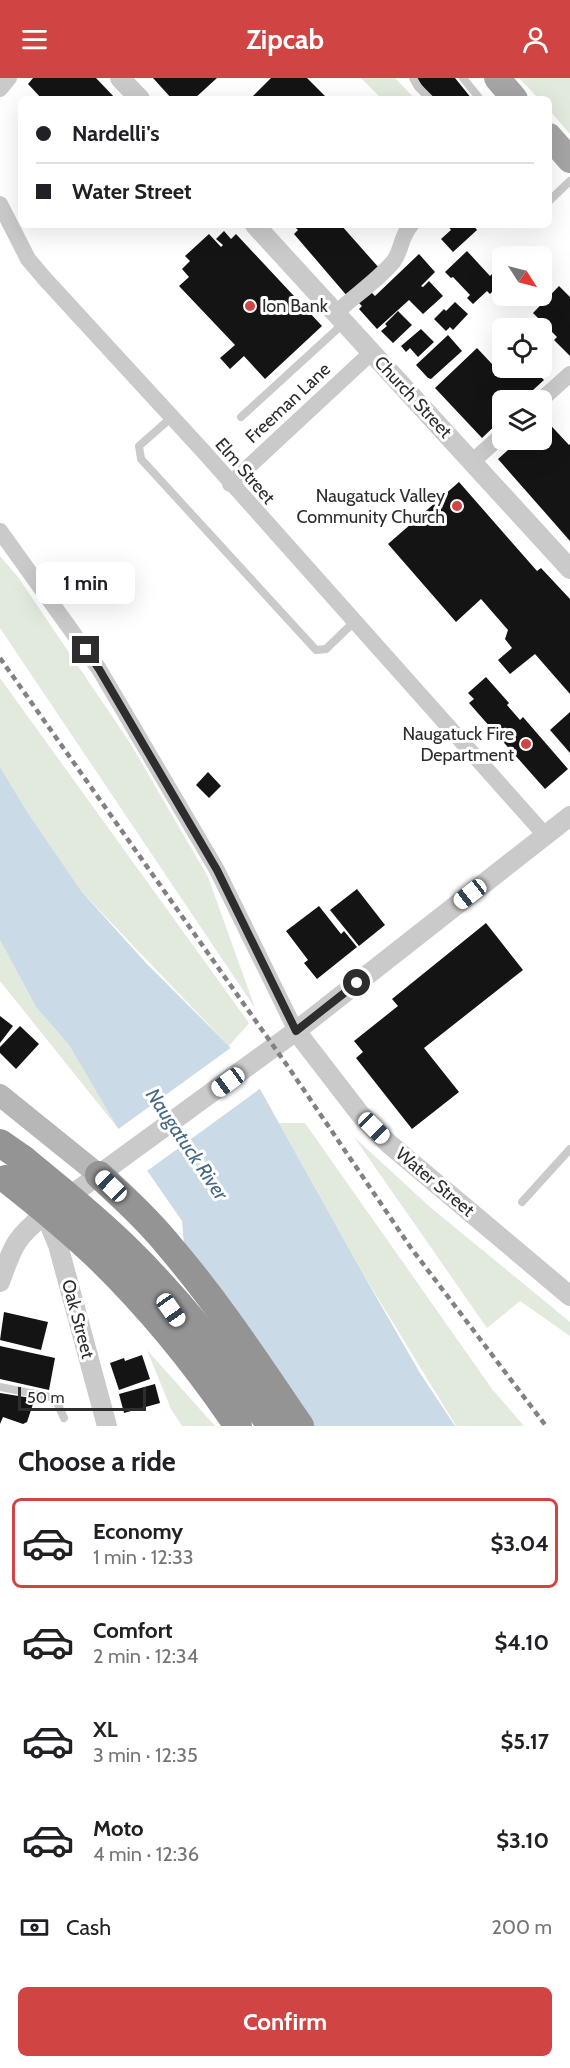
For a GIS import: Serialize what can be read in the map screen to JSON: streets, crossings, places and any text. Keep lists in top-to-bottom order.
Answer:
{
  "streets": {
    "street": [
      "Church Street",
      "Freeman Lane",
      "Elm Street",
      "Water Street",
      "Oak Street"
    ]
  },
  "crossings": [
    ["Church Street", "Freeman Lane"],
    ["Freeman Lane", "Elm Street"]
  ],
  "water": ["Naugatuck River"],
  "places": ["Ion Bank", "Naugatuck Valley Community Church", "Naugatuck Fire Department"],
  "scale_bar": "50 m",
  "north": "bottom right",
  "page": {
    "header": "Zipcab",
    "banner": ["Nardelli's", "Water Street"],
    "bubble": "1 min",
    "scale": "50 m",
    "heading": "Choose a ride",
    "list": [
      {
        "name": "Economy",
        "note": "1 min · 12:33",
        "value": "$3.04"
      },
      {
        "name": "Comfort",
        "note": "2 min · 12:34",
        "value": "$4.10"
      },
      {
        "name": "XL",
        "note": "3 min · 12:35",
        "value": "$5.17"
      },
      {
        "name": "Moto",
        "note": "4 min · 12:36",
        "value": "$3.10"
      }
    ],
    "pay": ["Cash", "200 m"],
    "buttons": "Confirm"
  }
}
